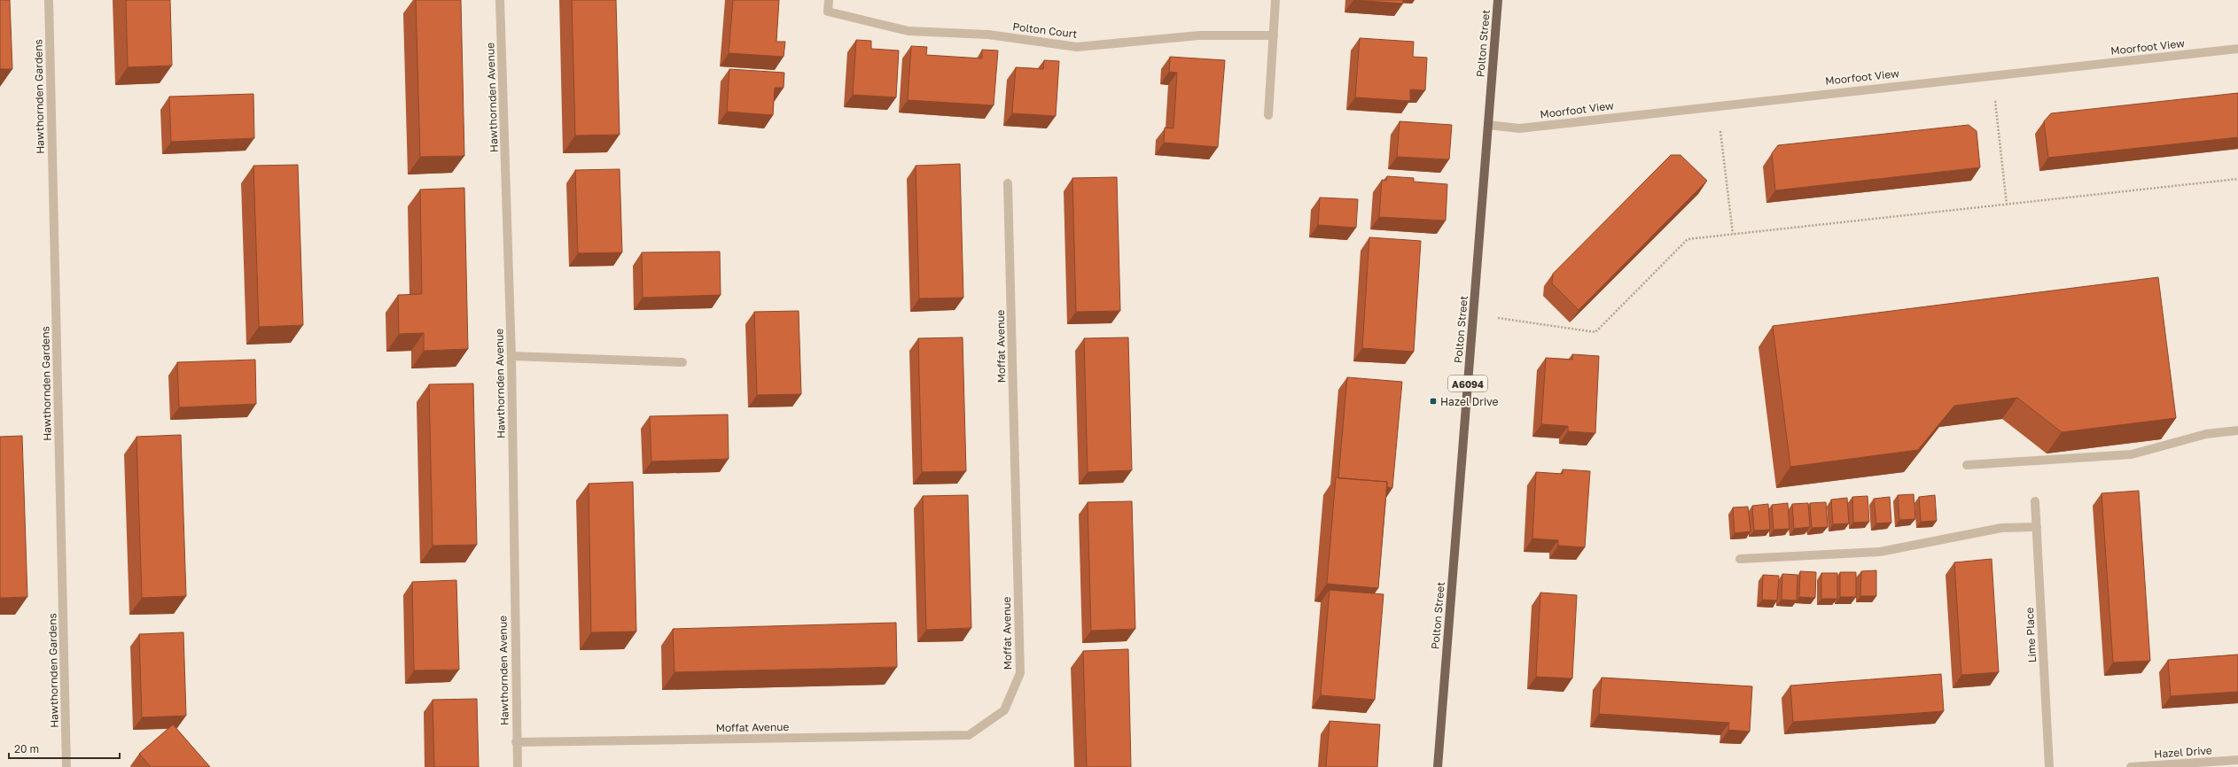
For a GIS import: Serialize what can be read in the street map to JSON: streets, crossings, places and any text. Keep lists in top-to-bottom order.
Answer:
{
  "streets": {
    "main road": ["Polton Street", "A6094"],
    "street": [
      "Polton Court",
      "Moorfoot View",
      "Hawthornden Gardens",
      "Hawthornden Avenue",
      "Moffat Avenue",
      "Lime Place",
      "Hazel Drive"
    ]
  },
  "crossings": [
    ["Polton Street", "Moorfoot View"],
    ["Hawthornden Avenue", "Moffat Avenue"]
  ],
  "places": {
    "transit": ["Hazel Drive"]
  },
  "scale_bar": "20 m"
}
